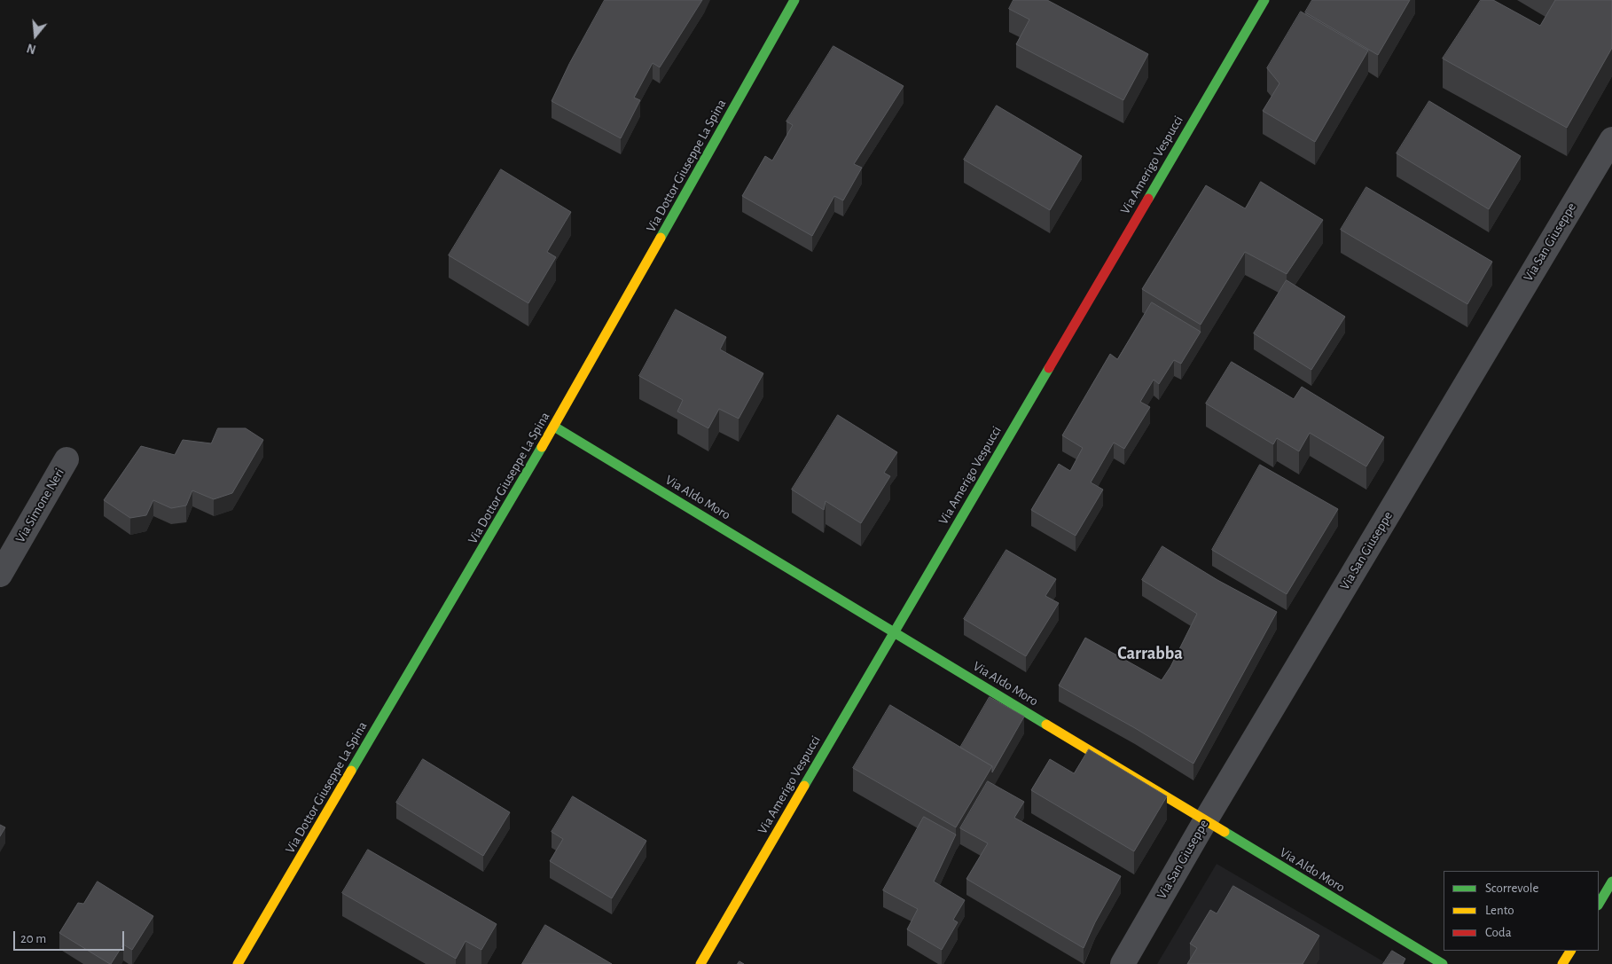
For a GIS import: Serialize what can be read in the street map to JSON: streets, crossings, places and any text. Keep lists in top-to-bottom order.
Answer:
{
  "streets": {
    "street": [
      "Via Amerigo Vespucci",
      "Via Dottor Giuseppe La Spina",
      "Via San Giuseppe",
      "Via Aldo Moro",
      "Via Simone Neri"
    ]
  },
  "crossings": [
    ["Via Amerigo Vespucci", "Via Aldo Moro"],
    ["Via Dottor Giuseppe La Spina", "Via Aldo Moro"],
    ["Via San Giuseppe", "Via Aldo Moro"]
  ],
  "districts": ["Carrabba"],
  "legend": ["Scorrevole", "Lento", "Coda"],
  "scale_bar": "20 m",
  "north": "bottom"
}
